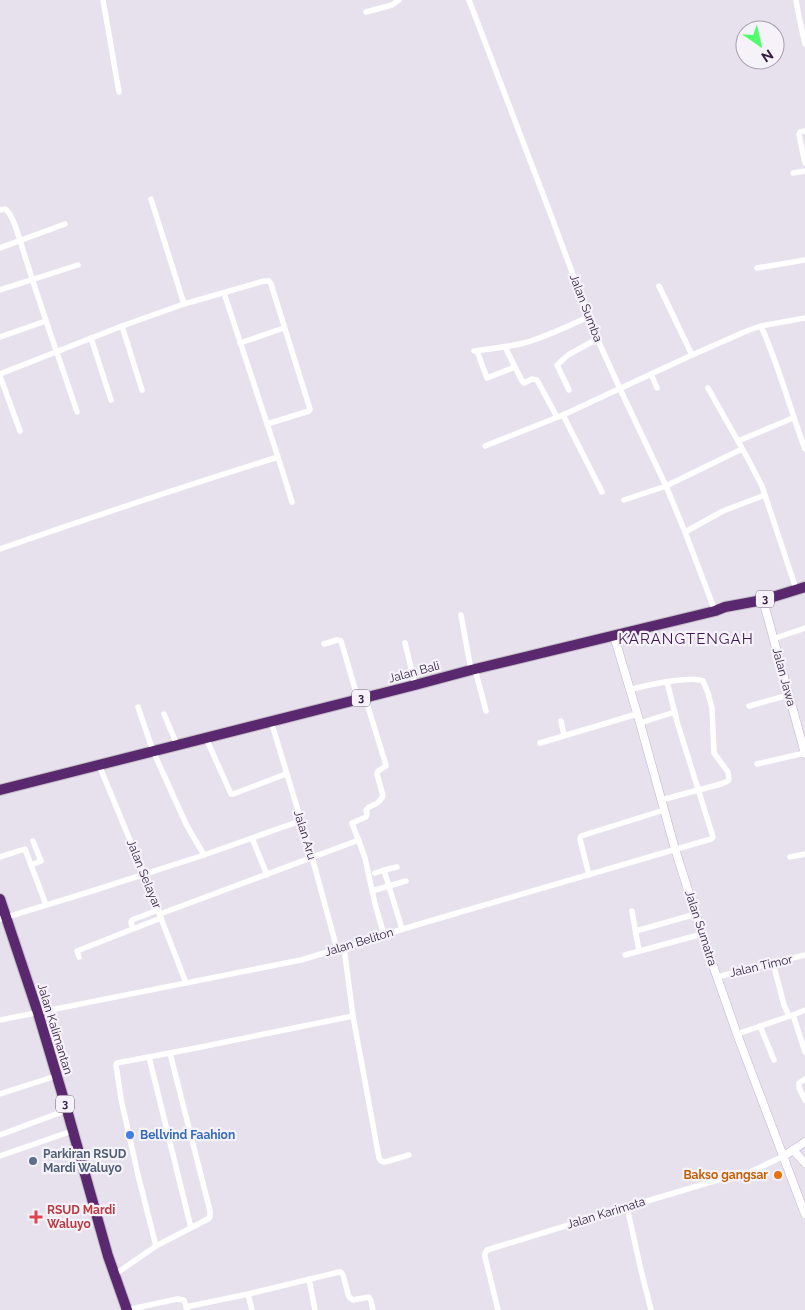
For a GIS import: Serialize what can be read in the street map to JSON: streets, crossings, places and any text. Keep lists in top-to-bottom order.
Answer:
{
  "streets": {
    "highway": ["3", "Jalan Bali", "Jalan Kalimantan"],
    "main road": ["Jalan Jawa", "Jalan Sumatra"],
    "street": [
      "Jalan Sumba",
      "Jalan Aru",
      "Jalan Selayar",
      "Jalan Beliton",
      "Jalan Timor",
      "Jalan Karimata"
    ]
  },
  "crossings": [
    ["Jalan Sumba", "Jalan Bali"],
    ["Jalan Bali", "Jalan Jawa"],
    ["Jalan Bali", "Jalan Aru"],
    ["Jalan Bali", "Jalan Selayar"],
    ["Jalan Bali", "Jalan Sumatra"],
    ["Jalan Aru", "Jalan Beliton"],
    ["Jalan Selayar", "Jalan Beliton"],
    ["Jalan Sumatra", "Jalan Beliton"],
    ["Jalan Sumatra", "Jalan Timor"],
    ["Jalan Sumatra", "Jalan Karimata"],
    ["Jalan Beliton", "Jalan Kalimantan"]
  ],
  "districts": ["KARANGTENGAH"],
  "places": {
    "other": ["Bellvind Faahion", "Parkiran RSUD Mardi Waluyo", "Bakso gangsar"],
    "health": ["RSUD Mardi Waluyo"]
  },
  "north": "bottom right"
}
